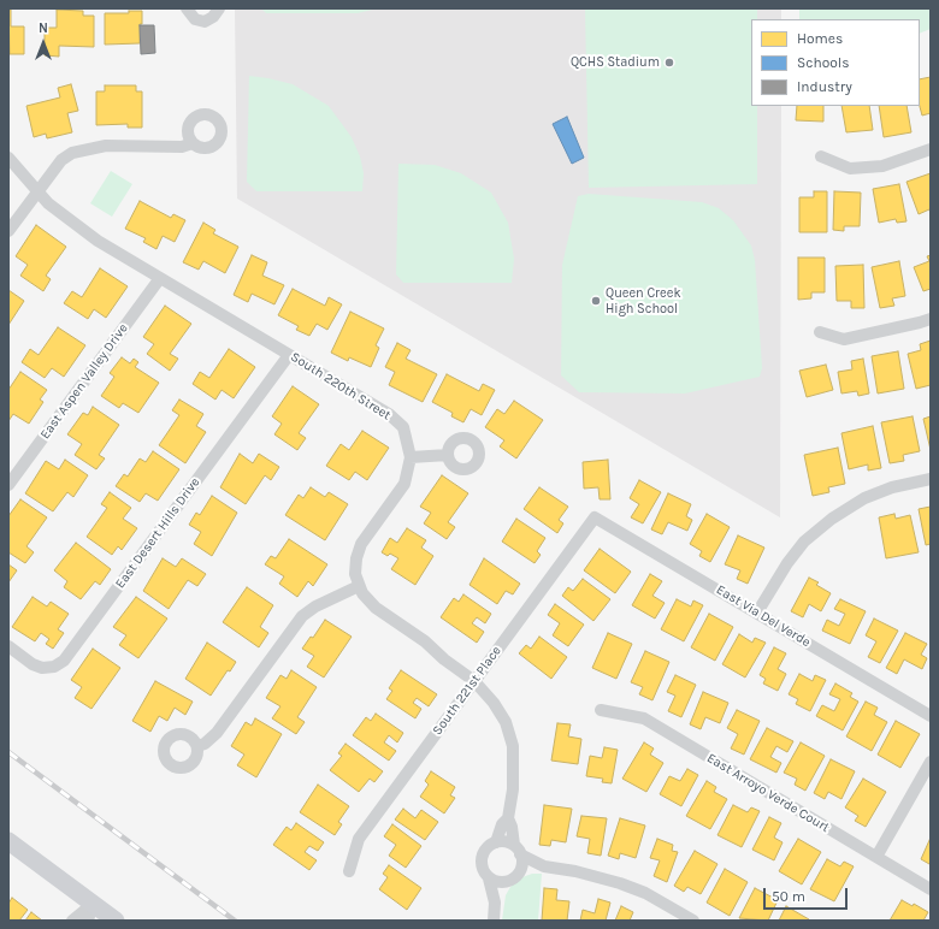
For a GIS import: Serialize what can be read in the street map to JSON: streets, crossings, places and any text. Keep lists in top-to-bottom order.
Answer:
{
  "streets": {
    "street": [
      "East Aspen Valley Drive",
      "South 220th Street",
      "East Desert Hills Drive",
      "East Via Del Verde",
      "South 221st Place",
      "East Arroyo Verde Court"
    ]
  },
  "crossings": [
    ["East Aspen Valley Drive", "South 220th Street"],
    ["South 220th Street", "East Desert Hills Drive"],
    ["East Via Del Verde", "South 221st Place"]
  ],
  "places": ["QCHS Stadium", "Queen Creek High School"],
  "legend": ["Homes", "Schools", "Industry"],
  "scale_bar": "50 m",
  "north": "top"
}
